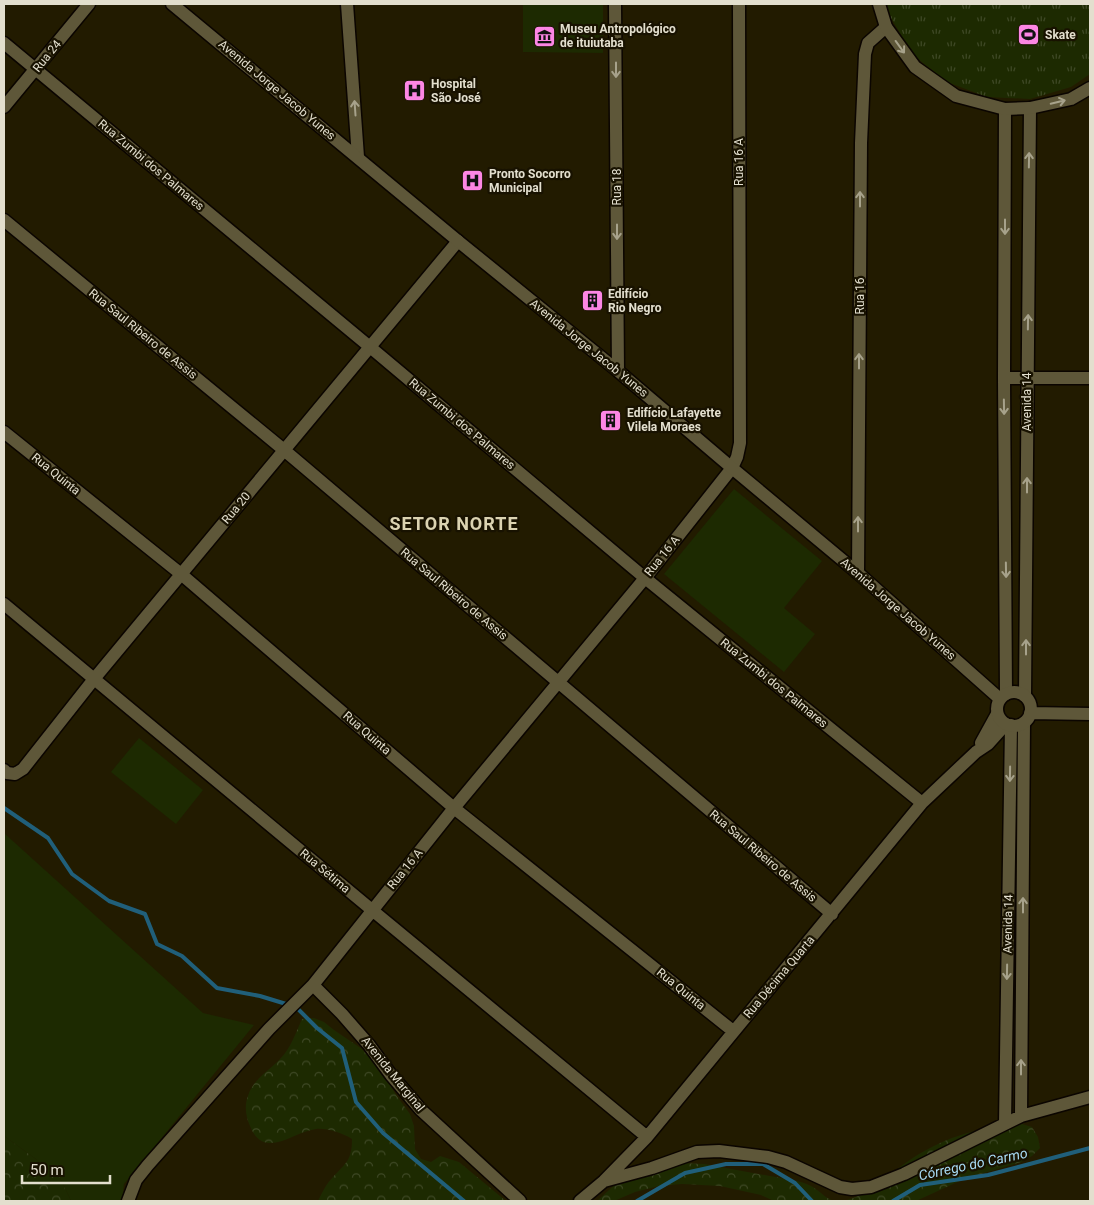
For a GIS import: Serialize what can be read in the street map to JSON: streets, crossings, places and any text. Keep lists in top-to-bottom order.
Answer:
{
  "streets": {
    "street": [
      "Rua 24",
      "Avenida Jorge Jacob Yunes",
      "Rua 16 A",
      "Rua Zumbi dos Palmares",
      "Rua 18",
      "Rua 16",
      "Rua Saul Ribeiro de Assis",
      "Avenida 14",
      "Rua Quinta",
      "Rua 20",
      "Rua Sétima",
      "Rua Décima Quarta",
      "Avenida Marginal"
    ]
  },
  "crossings": [
    ["Rua 24", "Rua Zumbi dos Palmares"],
    ["Avenida Jorge Jacob Yunes", "Rua 16 A"],
    ["Avenida Jorge Jacob Yunes", "Rua 18"],
    ["Avenida Jorge Jacob Yunes", "Rua 16"],
    ["Avenida Jorge Jacob Yunes", "Avenida 14"],
    ["Avenida Jorge Jacob Yunes", "Rua 20"],
    ["Avenida Jorge Jacob Yunes", "Rua Décima Quarta"],
    ["Rua 16 A", "Rua Zumbi dos Palmares"],
    ["Rua 16 A", "Rua Saul Ribeiro de Assis"],
    ["Rua 16 A", "Rua Quinta"],
    ["Rua 16 A", "Rua Sétima"],
    ["Rua 16 A", "Avenida Marginal"],
    ["Rua Zumbi dos Palmares", "Rua 20"],
    ["Rua Zumbi dos Palmares", "Rua Décima Quarta"],
    ["Rua Saul Ribeiro de Assis", "Rua 20"],
    ["Rua Saul Ribeiro de Assis", "Rua Décima Quarta"],
    ["Avenida 14", "Rua Décima Quarta"],
    ["Rua Quinta", "Rua 20"],
    ["Rua Quinta", "Rua Décima Quarta"],
    ["Rua 20", "Rua Sétima"],
    ["Rua Sétima", "Rua Décima Quarta"]
  ],
  "one_way": ["Rua 18", "Rua 16"],
  "districts": ["SETOR NORTE"],
  "water": ["Córrego do Carmo"],
  "places": {
    "sports": ["Skate"],
    "museum": ["Museu Antropológico de ituiutaba"],
    "hospital": ["Hospital São José", "Pronto Socorro Municipal"],
    "building": ["Edifício Rio Negro", "Edifício Lafayette Vilela Moraes"]
  },
  "scale_bar": "50 m"
}
